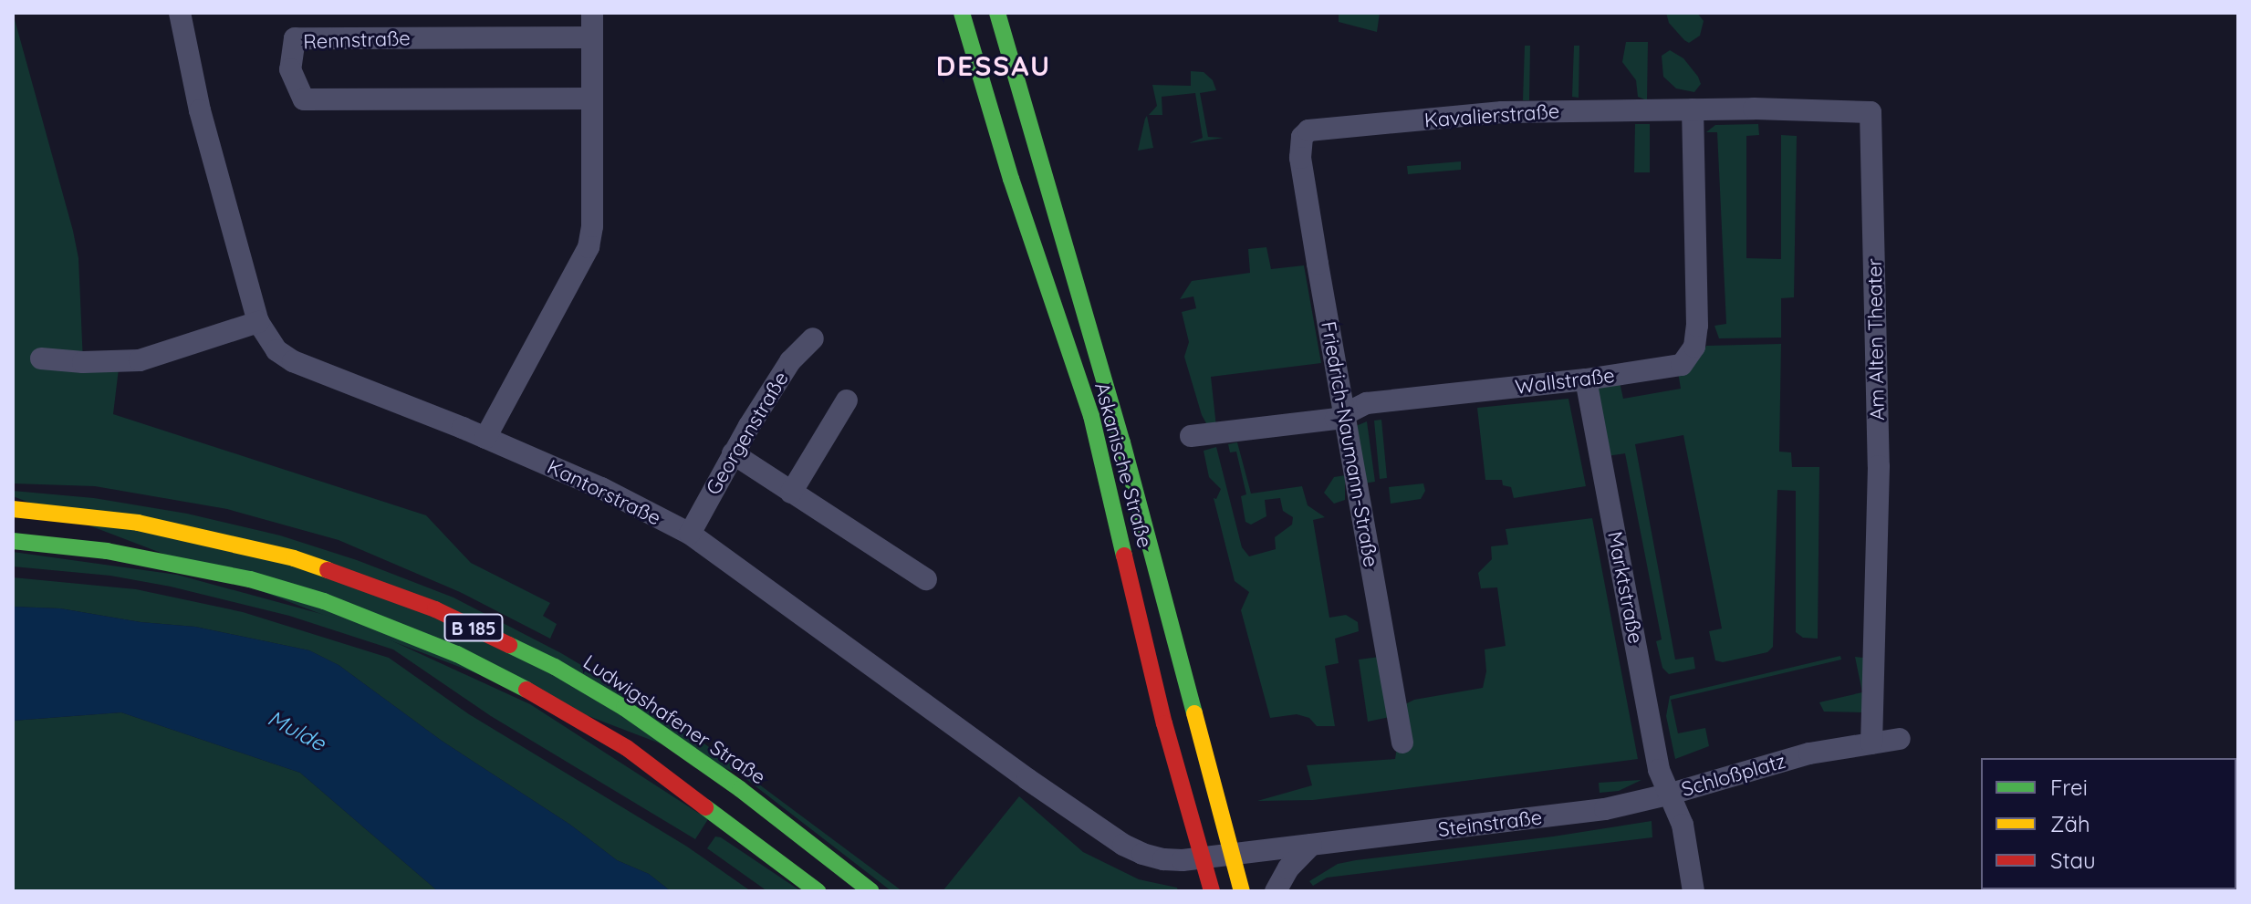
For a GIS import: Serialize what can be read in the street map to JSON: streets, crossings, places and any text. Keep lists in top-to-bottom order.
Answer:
{
  "streets": {
    "main road": ["Askanische Straße", "B 185", "Ludwigshafener Straße"],
    "street": [
      "Rennstraße",
      "Kavalierstraße",
      "Am Alten Theater",
      "Wallstraße",
      "Georgenstraße",
      "Friedrich-Naumann-Straße",
      "Kantorstraße",
      "Marktstraße",
      "Schloßplatz",
      "Steinstraße"
    ]
  },
  "crossings": [
    ["Kavalierstraße", "Am Alten Theater"],
    ["Kavalierstraße", "Wallstraße"],
    ["Kavalierstraße", "Friedrich-Naumann-Straße"],
    ["Am Alten Theater", "Wallstraße"],
    ["Am Alten Theater", "Schloßplatz"],
    ["Wallstraße", "Friedrich-Naumann-Straße"],
    ["Wallstraße", "Marktstraße"],
    ["Georgenstraße", "Kantorstraße"],
    ["Askanische Straße", "Kantorstraße"],
    ["Askanische Straße", "Steinstraße"],
    ["Kantorstraße", "Steinstraße"],
    ["Marktstraße", "Schloßplatz"],
    ["Marktstraße", "Steinstraße"],
    ["Schloßplatz", "Steinstraße"]
  ],
  "districts": ["DESSAU"],
  "water": ["Mulde"],
  "legend": ["Frei", "Zäh", "Stau"]
}
